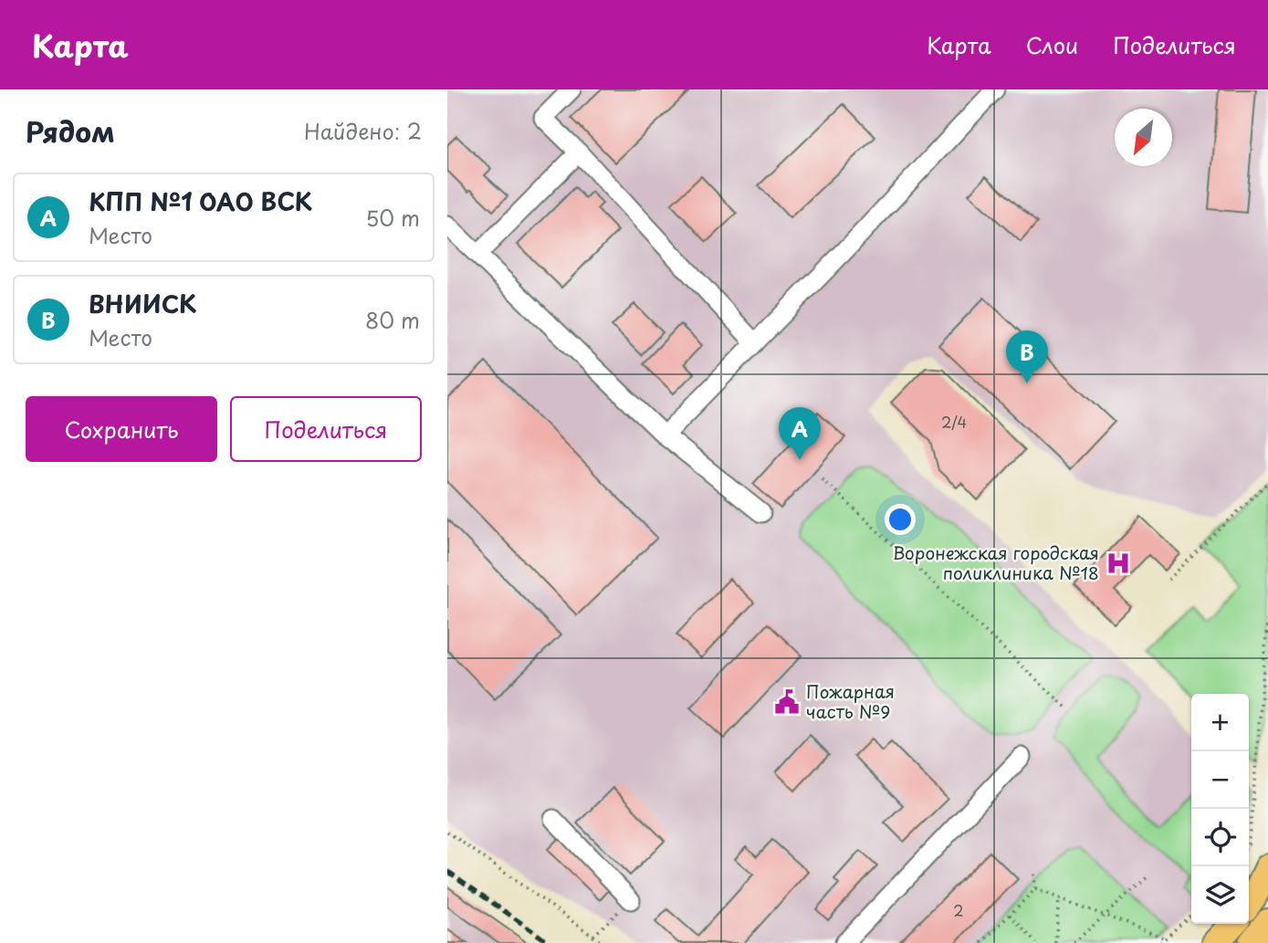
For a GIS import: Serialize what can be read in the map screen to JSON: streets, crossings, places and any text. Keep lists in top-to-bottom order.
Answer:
{
  "places": {
    "hospital": ["Воронежская городская поликлиника №18"],
    "public building": ["Пожарная часть №9"]
  },
  "house_numbers": ["2/4", "2"],
  "north": "bottom left",
  "page": {
    "header": "Карта",
    "nav": ["Карта", "Слои", "Поделиться"],
    "heading": ["Рядом", "Найдено: 2"],
    "list": [
      {
        "mark": "A",
        "name": "КПП №1 ОАО ВСК",
        "note": "Место",
        "value": "50 m"
      },
      {
        "mark": "B",
        "name": "ВНИИСК",
        "note": "Место",
        "value": "80 m"
      }
    ],
    "pins": ["B", "A"],
    "buttons": ["Сохранить", "Поделиться"],
    "map_buttons": ["+", "−"]
  }
}
